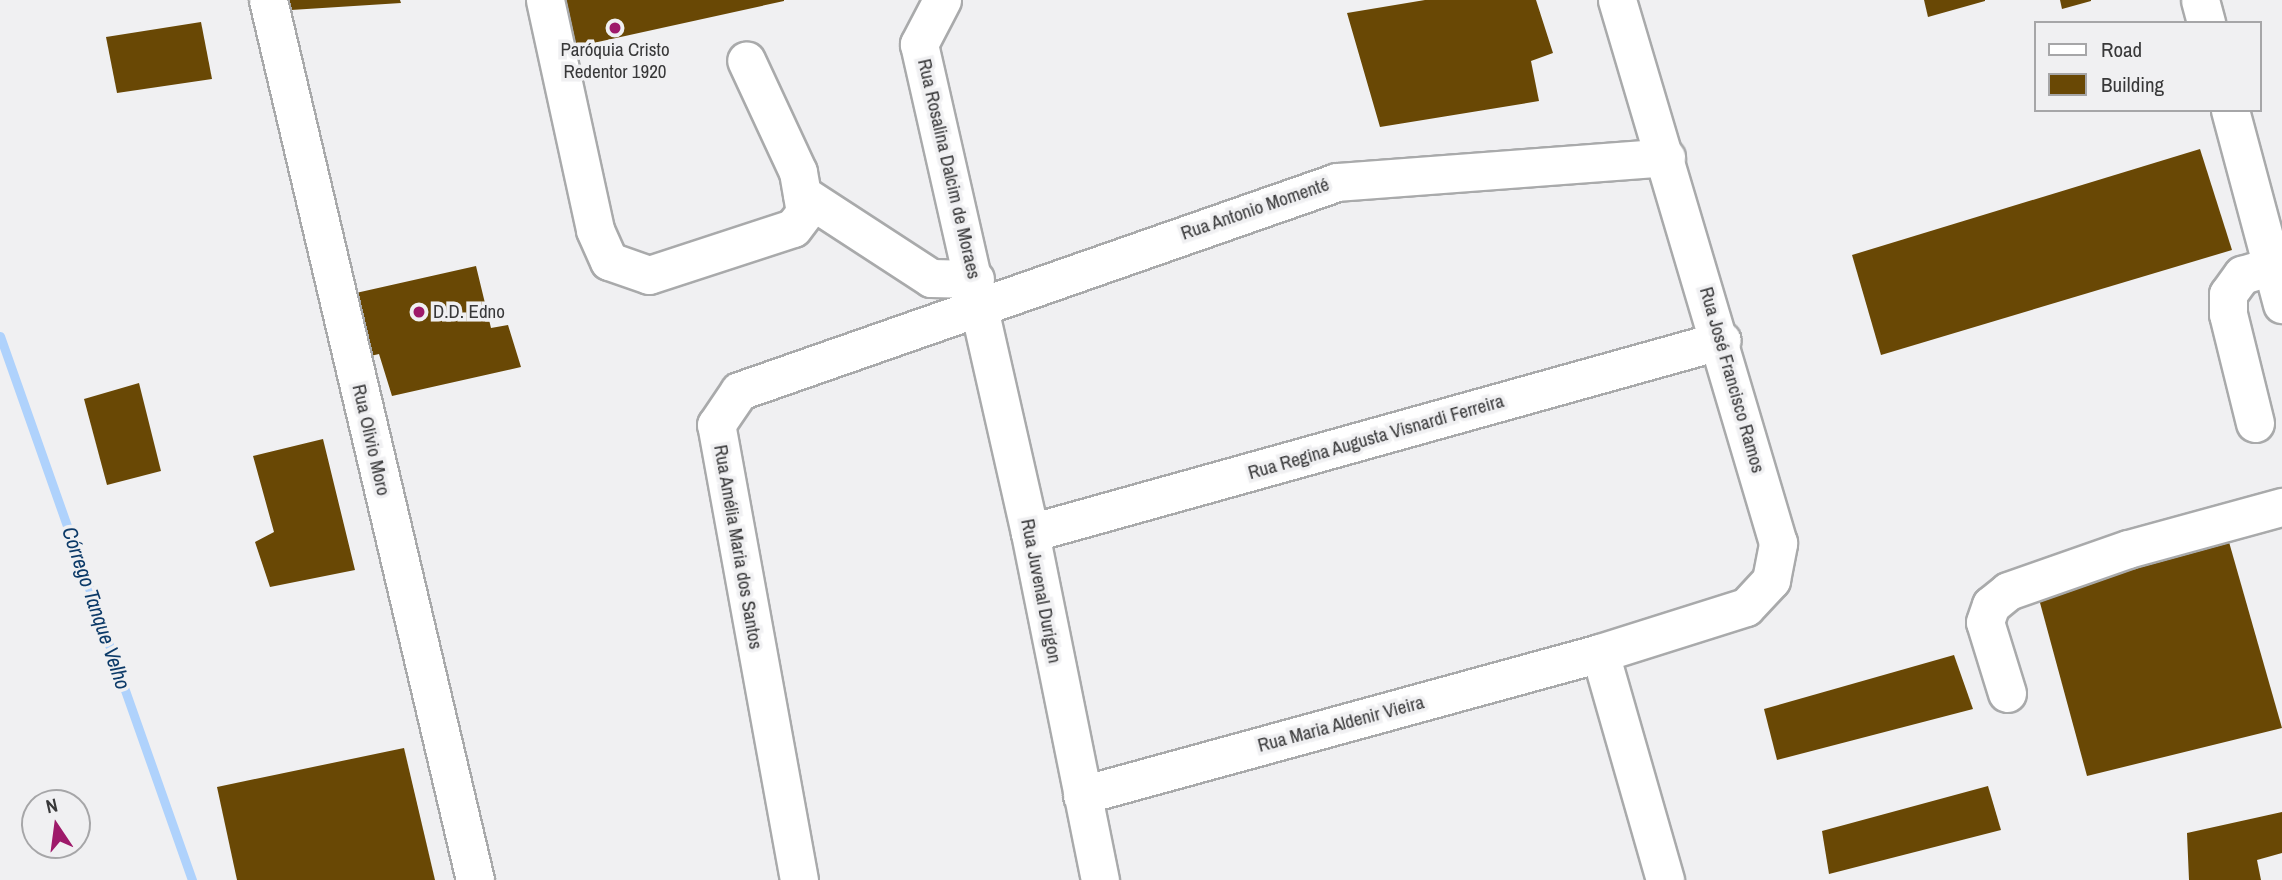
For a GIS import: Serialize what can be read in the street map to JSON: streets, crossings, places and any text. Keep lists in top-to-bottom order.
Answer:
{
  "streets": {
    "street": [
      "Rua Rosalina Dalcim de Moraes",
      "Rua Antonio Momenté",
      "Rua José Francisco Ramos",
      "Rua Regina Augusta Visnardi Ferreira",
      "Rua Olivio Moro",
      "Rua Amélia Maria dos Santos",
      "Rua Juvenal Durigon",
      "Rua Maria Aldenir Vieira"
    ]
  },
  "crossings": [
    ["Rua Rosalina Dalcim de Moraes", "Rua Antonio Momenté"],
    ["Rua Rosalina Dalcim de Moraes", "Rua Amélia Maria dos Santos"],
    ["Rua Rosalina Dalcim de Moraes", "Rua Juvenal Durigon"],
    ["Rua Antonio Momenté", "Rua José Francisco Ramos"],
    ["Rua Antonio Momenté", "Rua Amélia Maria dos Santos"],
    ["Rua Antonio Momenté", "Rua Juvenal Durigon"],
    ["Rua José Francisco Ramos", "Rua Regina Augusta Visnardi Ferreira"],
    ["Rua José Francisco Ramos", "Rua Maria Aldenir Vieira"],
    ["Rua Regina Augusta Visnardi Ferreira", "Rua Juvenal Durigon"],
    ["Rua Amélia Maria dos Santos", "Rua Juvenal Durigon"],
    ["Rua Juvenal Durigon", "Rua Maria Aldenir Vieira"]
  ],
  "water": ["Córrego Tanque Velho"],
  "places": ["Paróquia Cristo Redentor 1920", "D.D. Edno"],
  "legend": ["Road", "Building"],
  "north": "top"
}
